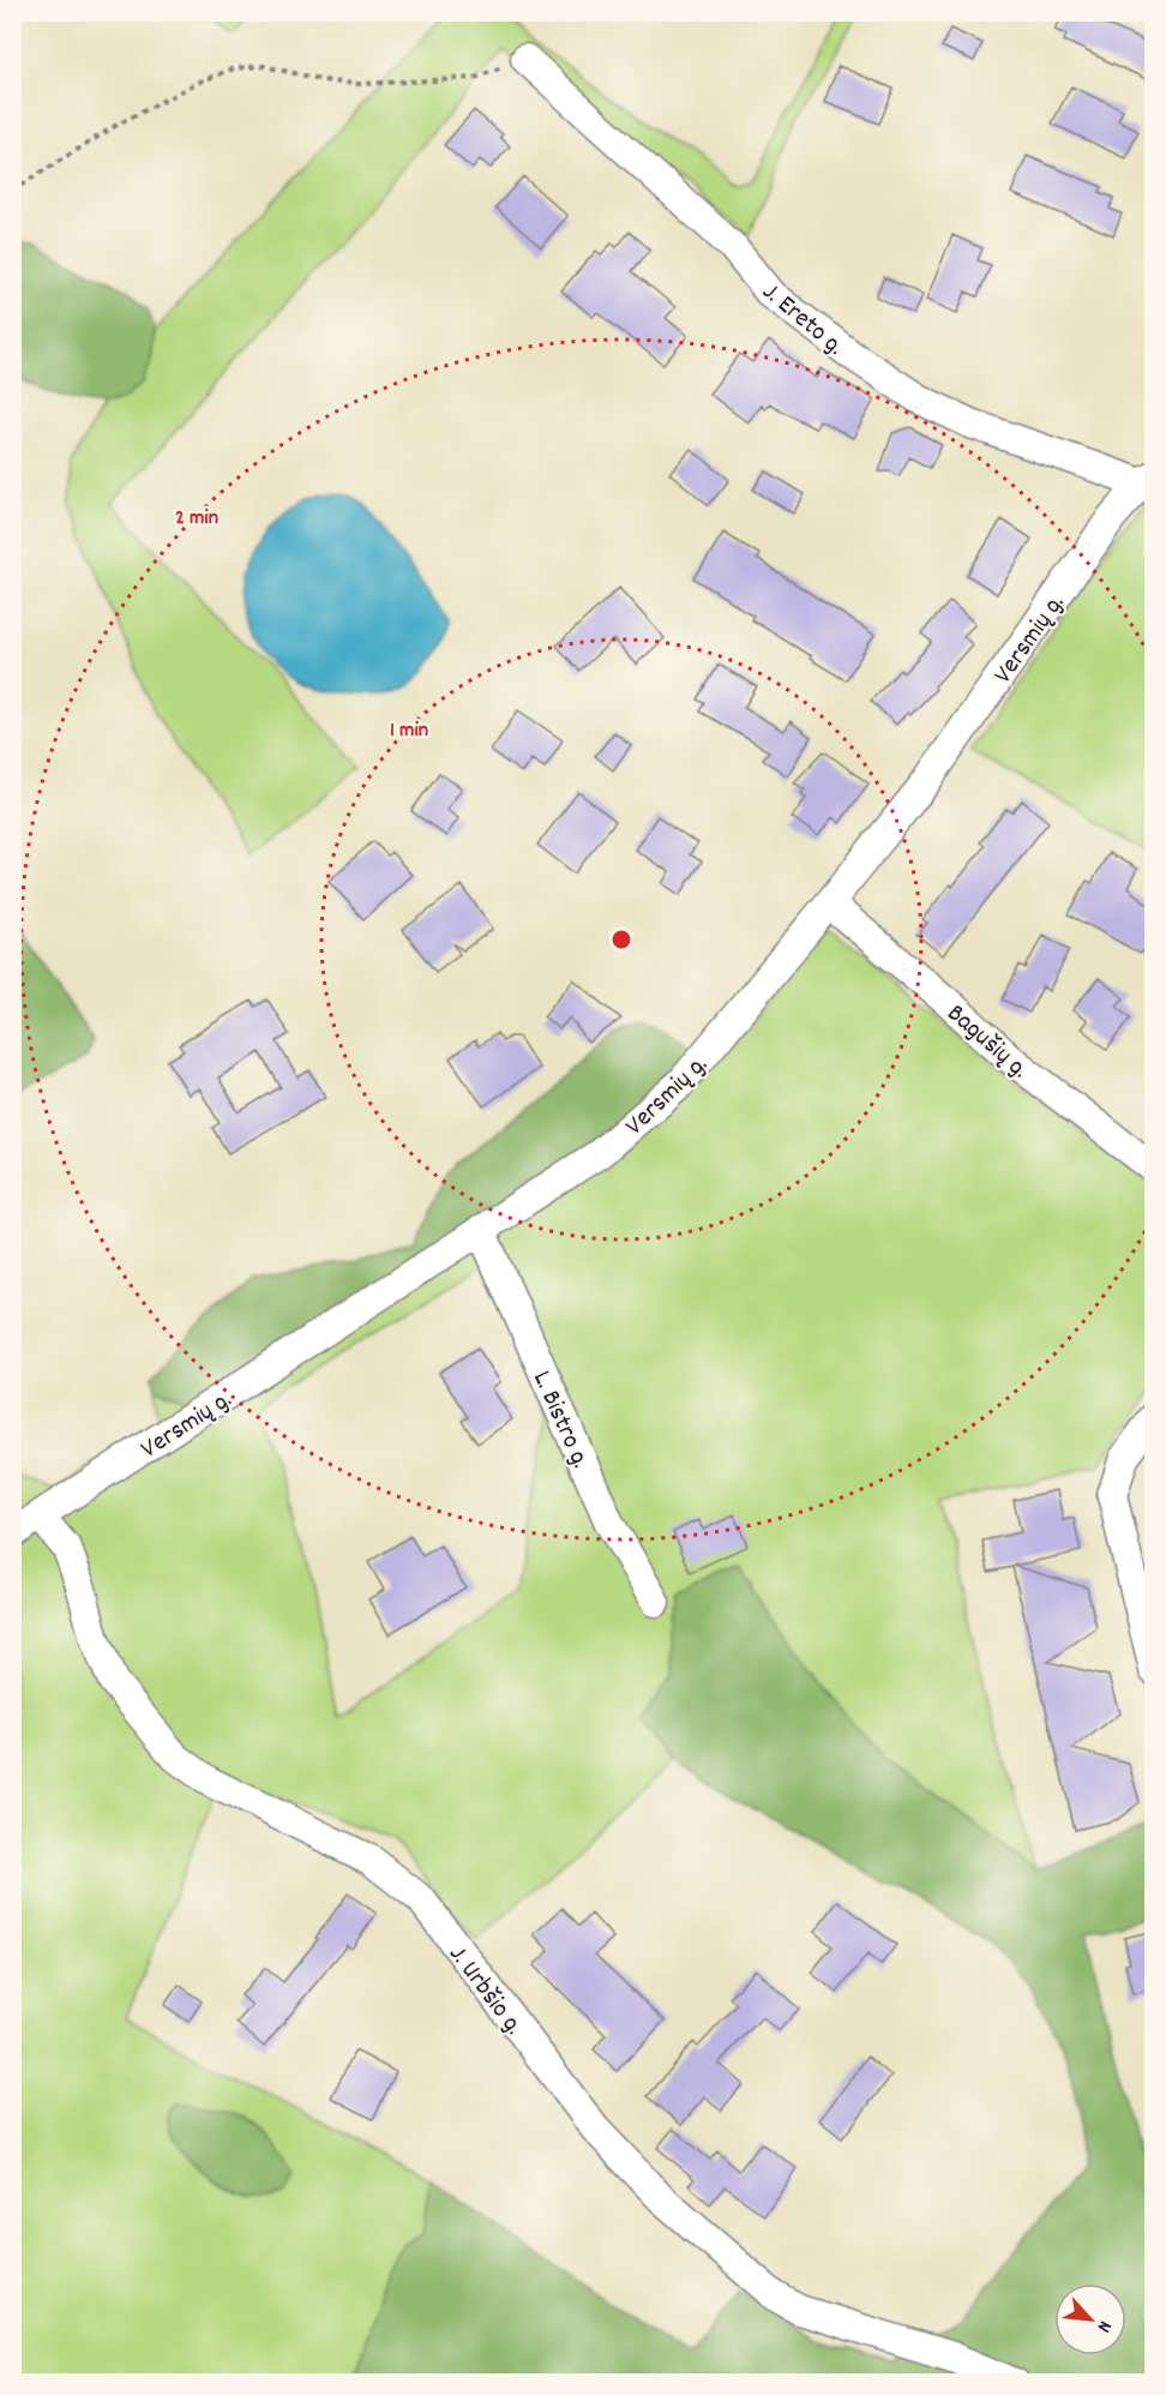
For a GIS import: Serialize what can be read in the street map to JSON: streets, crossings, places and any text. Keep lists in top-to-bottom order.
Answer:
{
  "streets": {
    "street": [
      "J. Ereto g.",
      "Versmių g.",
      "Bagušių g.",
      "L. Bistro g.",
      "J. Urbšio g."
    ]
  },
  "crossings": [
    ["J. Ereto g.", "Versmių g."],
    ["Versmių g.", "Bagušių g."],
    ["Versmių g.", "L. Bistro g."],
    ["Versmių g.", "J. Urbšio g."]
  ],
  "north": "bottom right",
  "rings": ["2 min", "1 min"]
}
